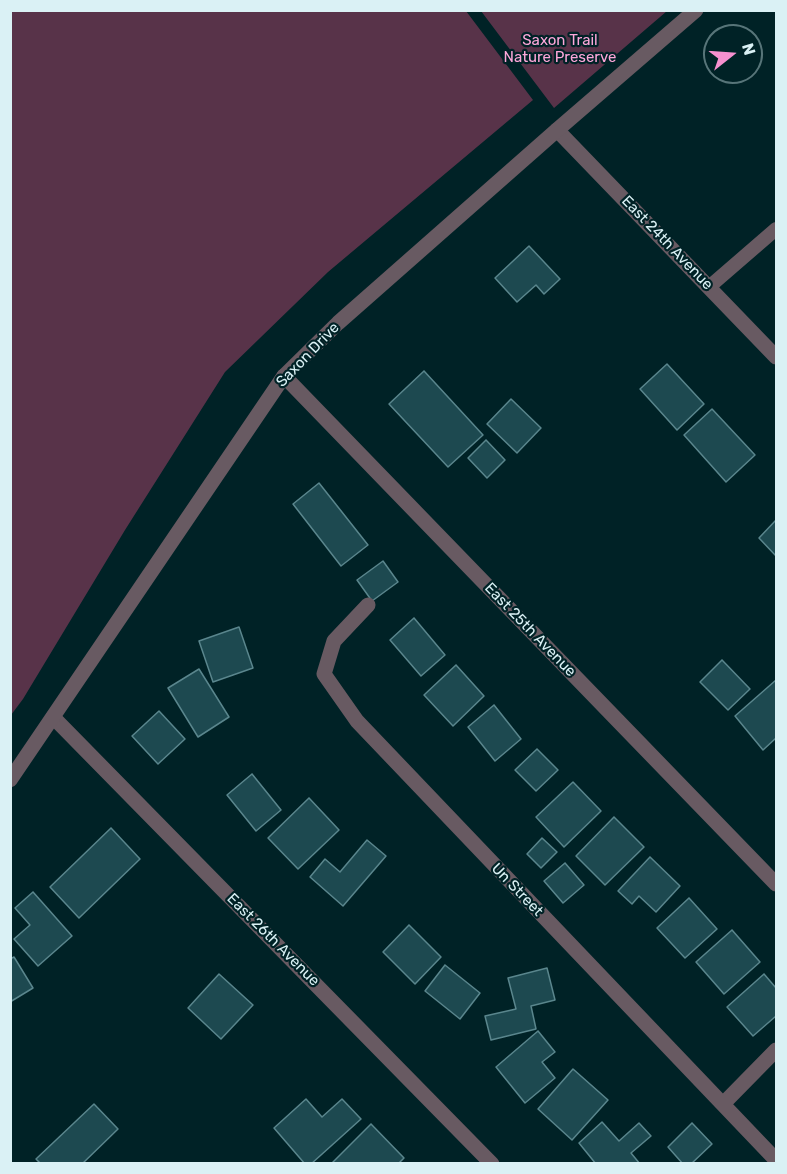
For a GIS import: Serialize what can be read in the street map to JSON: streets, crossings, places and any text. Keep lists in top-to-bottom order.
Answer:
{
  "streets": {
    "street": [
      "East 24th Avenue",
      "Saxon Drive",
      "East 25th Avenue",
      "Un Street",
      "East 26th Avenue"
    ]
  },
  "crossings": [
    ["East 24th Avenue", "Saxon Drive"],
    ["Saxon Drive", "East 25th Avenue"],
    ["Saxon Drive", "East 26th Avenue"]
  ],
  "parks": ["Saxon Trail Nature Preserve"],
  "north": "right"
}
